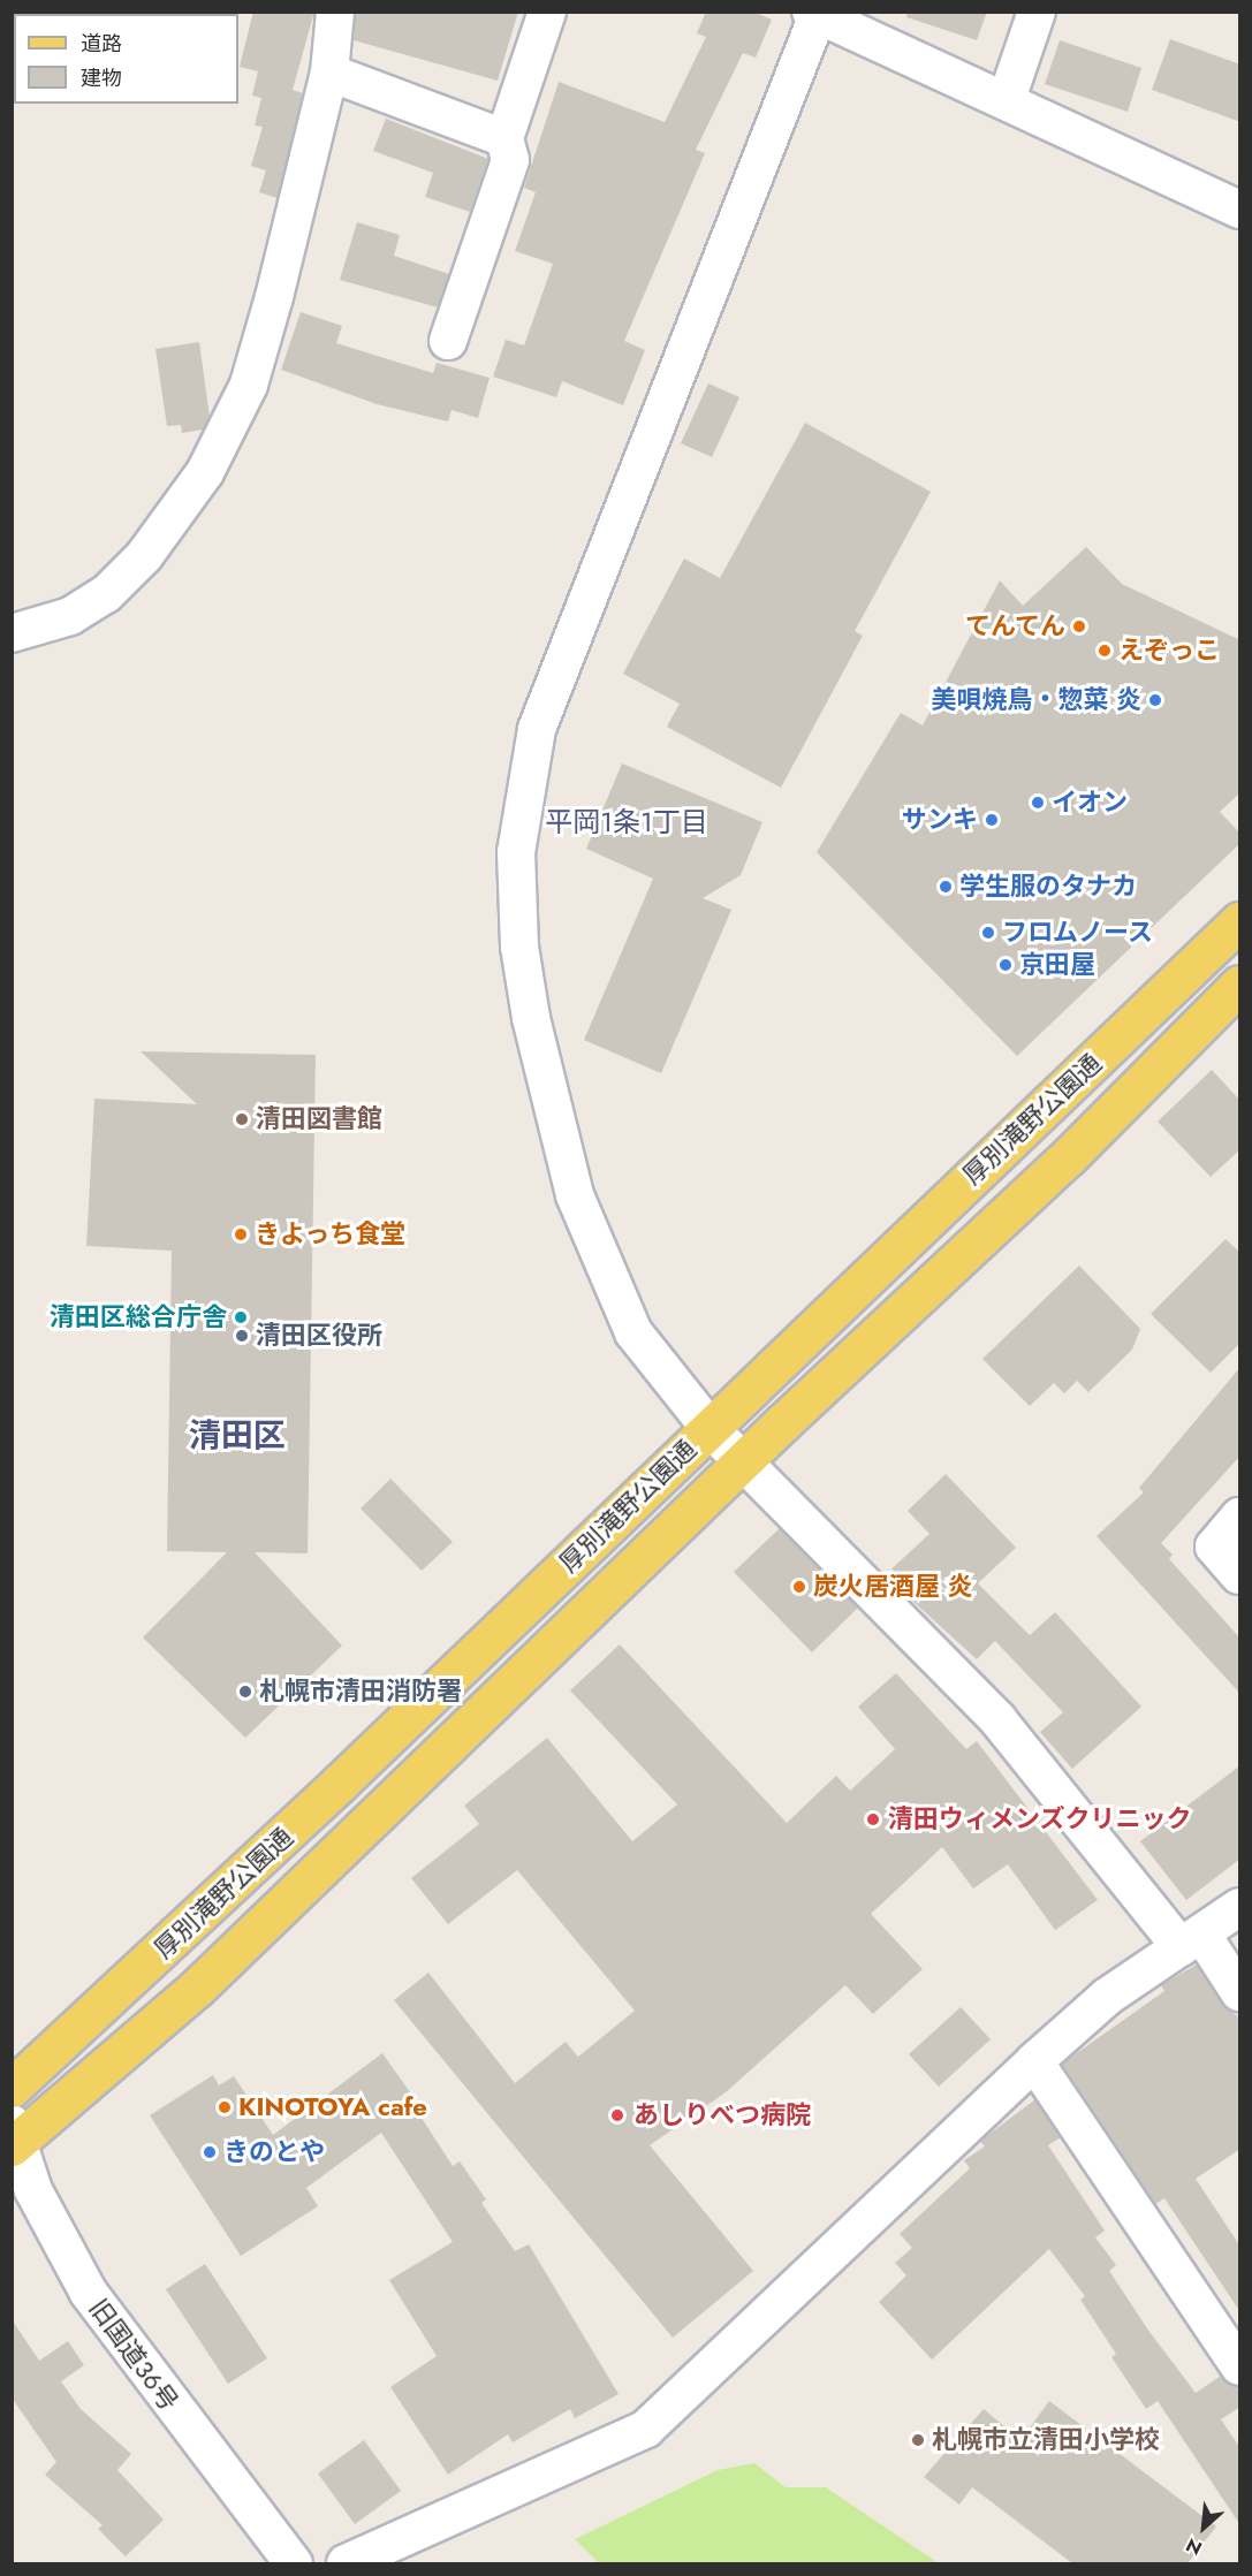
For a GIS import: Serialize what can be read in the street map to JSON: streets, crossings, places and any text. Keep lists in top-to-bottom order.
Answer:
{
  "streets": {
    "main road": ["厚別滝野公園通"],
    "street": ["旧国道36号"]
  },
  "crossings": [
    ["厚別滝野公園通", "旧国道36号"]
  ],
  "districts": ["平岡1条1丁目", "清田区"],
  "places": [
    "てんてん",
    "えぞっこ",
    "美唄焼鳥・惣菜 炎",
    "イオン",
    "サンキ",
    "学生服のタナカ",
    "フロムノース",
    "京田屋",
    "清田図書館",
    "きよっち食堂",
    "清田区総合庁舎",
    "清田区役所",
    "炭火居酒屋 炎",
    "札幌市清田消防署",
    "清田ウィメンズクリニック",
    "KINOTOYA cafe",
    "あしりべつ病院",
    "きのとや",
    "札幌市立清田小学校"
  ],
  "legend": ["道路", "建物"],
  "north": "bottom left"
}
